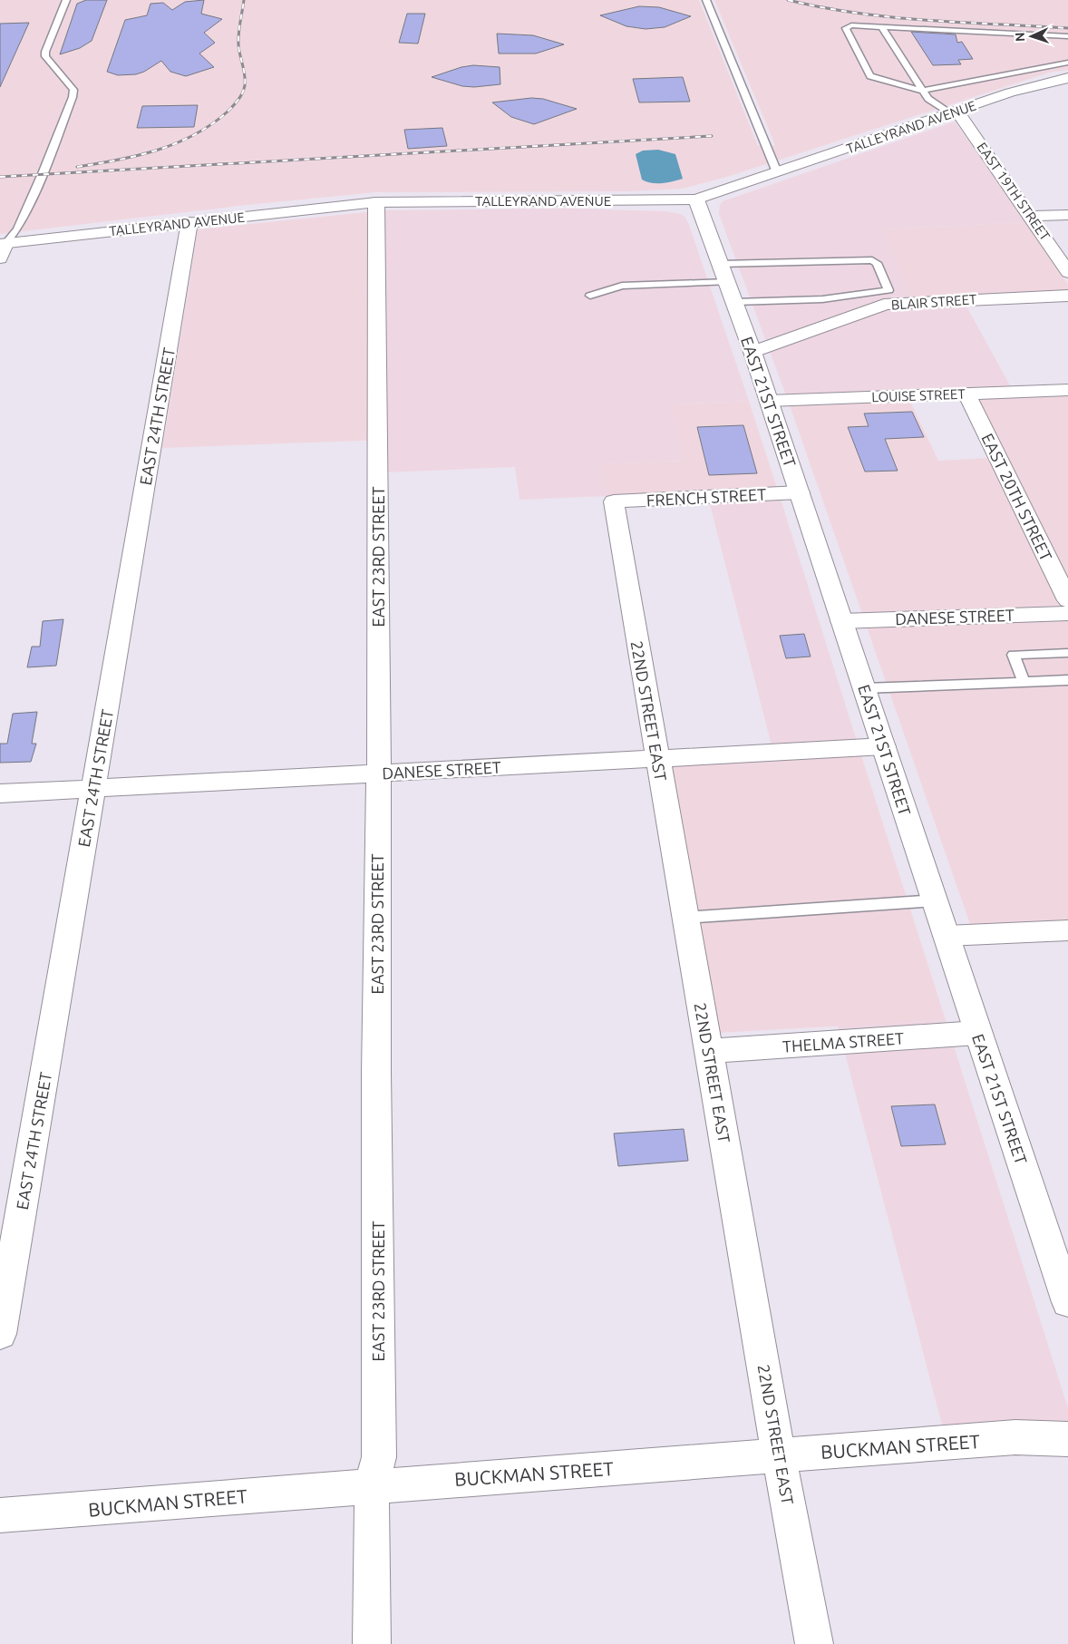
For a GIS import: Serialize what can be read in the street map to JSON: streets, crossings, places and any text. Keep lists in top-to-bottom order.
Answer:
{
  "streets": {
    "street": [
      "TALLEYRAND AVENUE",
      "EAST 19TH STREET",
      "BLAIR STREET",
      "LOUISE STREET",
      "EAST 21ST STREET",
      "EAST 24TH STREET",
      "FRENCH STREET",
      "EAST 20TH STREET",
      "EAST 23RD STREET",
      "DANESE STREET",
      "22ND STREET EAST",
      "THELMA STREET",
      "BUCKMAN STREET"
    ]
  },
  "crossings": [
    ["TALLEYRAND AVENUE", "EAST 19TH STREET"],
    ["TALLEYRAND AVENUE", "EAST 21ST STREET"],
    ["TALLEYRAND AVENUE", "EAST 24TH STREET"],
    ["TALLEYRAND AVENUE", "EAST 23RD STREET"],
    ["BLAIR STREET", "EAST 21ST STREET"],
    ["LOUISE STREET", "EAST 21ST STREET"],
    ["LOUISE STREET", "EAST 20TH STREET"],
    ["EAST 21ST STREET", "FRENCH STREET"],
    ["EAST 21ST STREET", "DANESE STREET"],
    ["EAST 21ST STREET", "THELMA STREET"],
    ["EAST 24TH STREET", "DANESE STREET"],
    ["FRENCH STREET", "22ND STREET EAST"],
    ["EAST 23RD STREET", "DANESE STREET"],
    ["EAST 23RD STREET", "BUCKMAN STREET"],
    ["DANESE STREET", "22ND STREET EAST"],
    ["22ND STREET EAST", "THELMA STREET"],
    ["22ND STREET EAST", "BUCKMAN STREET"]
  ],
  "north": "left"
}
